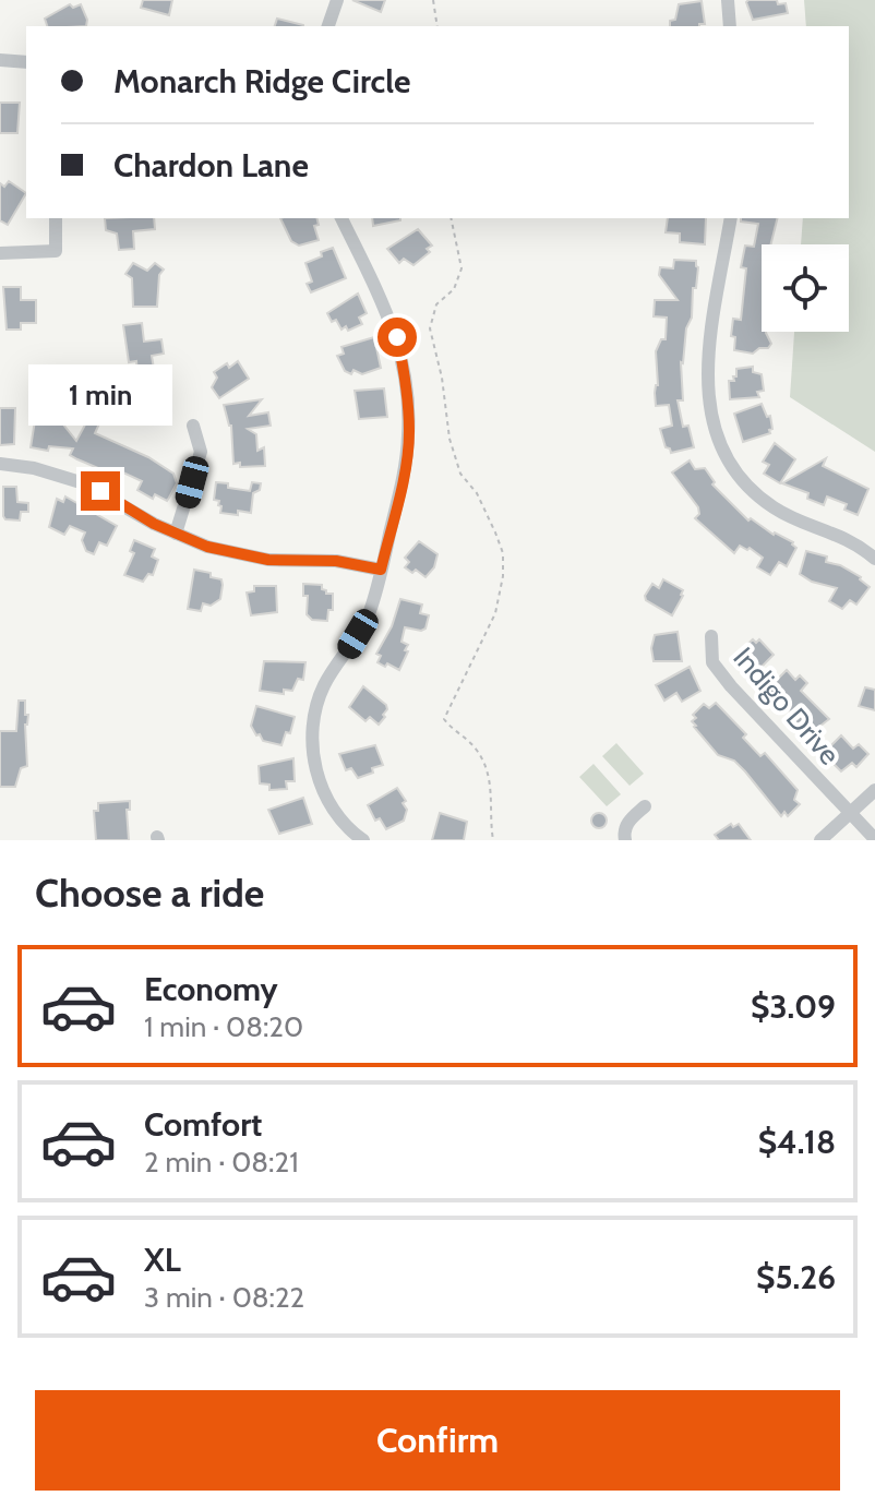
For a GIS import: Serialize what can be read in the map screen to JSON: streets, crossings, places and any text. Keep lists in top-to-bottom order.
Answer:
{
  "streets": {
    "street": ["Indigo Drive"]
  },
  "page": {
    "banner": ["Monarch Ridge Circle", "Chardon Lane"],
    "bubble": "1 min",
    "heading": "Choose a ride",
    "list": [
      {
        "name": "Economy",
        "note": "1 min · 08:20",
        "value": "$3.09"
      },
      {
        "name": "Comfort",
        "note": "2 min · 08:21",
        "value": "$4.18"
      },
      {
        "name": "XL",
        "note": "3 min · 08:22",
        "value": "$5.26"
      }
    ],
    "buttons": "Confirm"
  }
}
